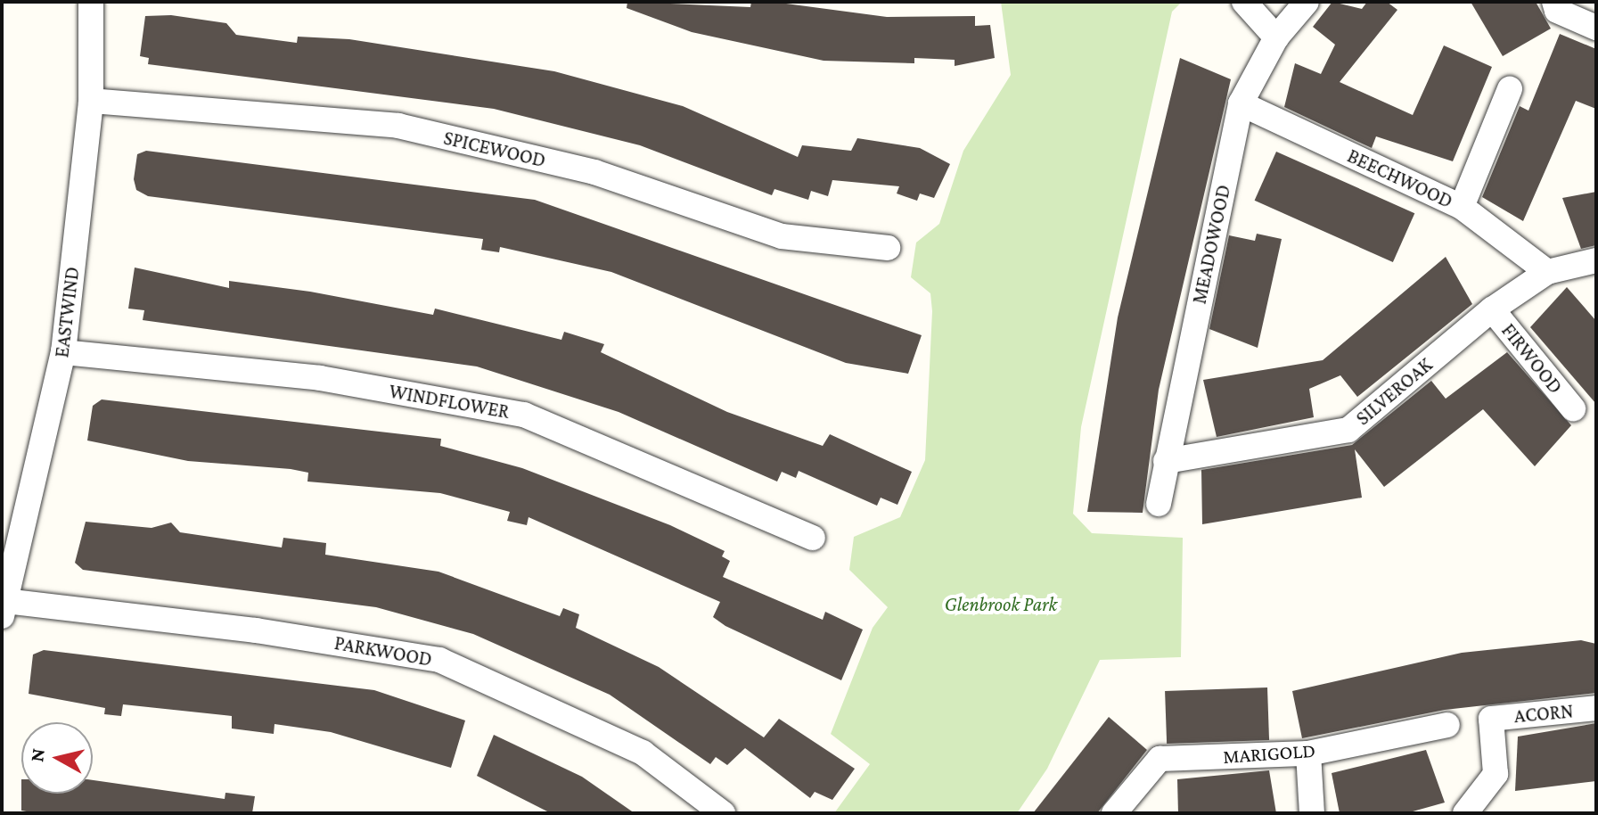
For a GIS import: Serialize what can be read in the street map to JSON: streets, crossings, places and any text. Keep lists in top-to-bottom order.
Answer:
{
  "streets": {
    "street": [
      "SPICEWOOD",
      "BEECHWOOD",
      "MEADOWOOD",
      "EASTWIND",
      "FIRWOOD",
      "SILVEROAK",
      "WINDFLOWER",
      "PARKWOOD",
      "ACORN",
      "MARIGOLD"
    ]
  },
  "crossings": [
    ["SPICEWOOD", "EASTWIND"],
    ["BEECHWOOD", "MEADOWOOD"],
    ["BEECHWOOD", "SILVEROAK"],
    ["MEADOWOOD", "SILVEROAK"],
    ["EASTWIND", "WINDFLOWER"],
    ["EASTWIND", "PARKWOOD"],
    ["FIRWOOD", "SILVEROAK"]
  ],
  "parks": ["Glenbrook Park"],
  "north": "left"
}
